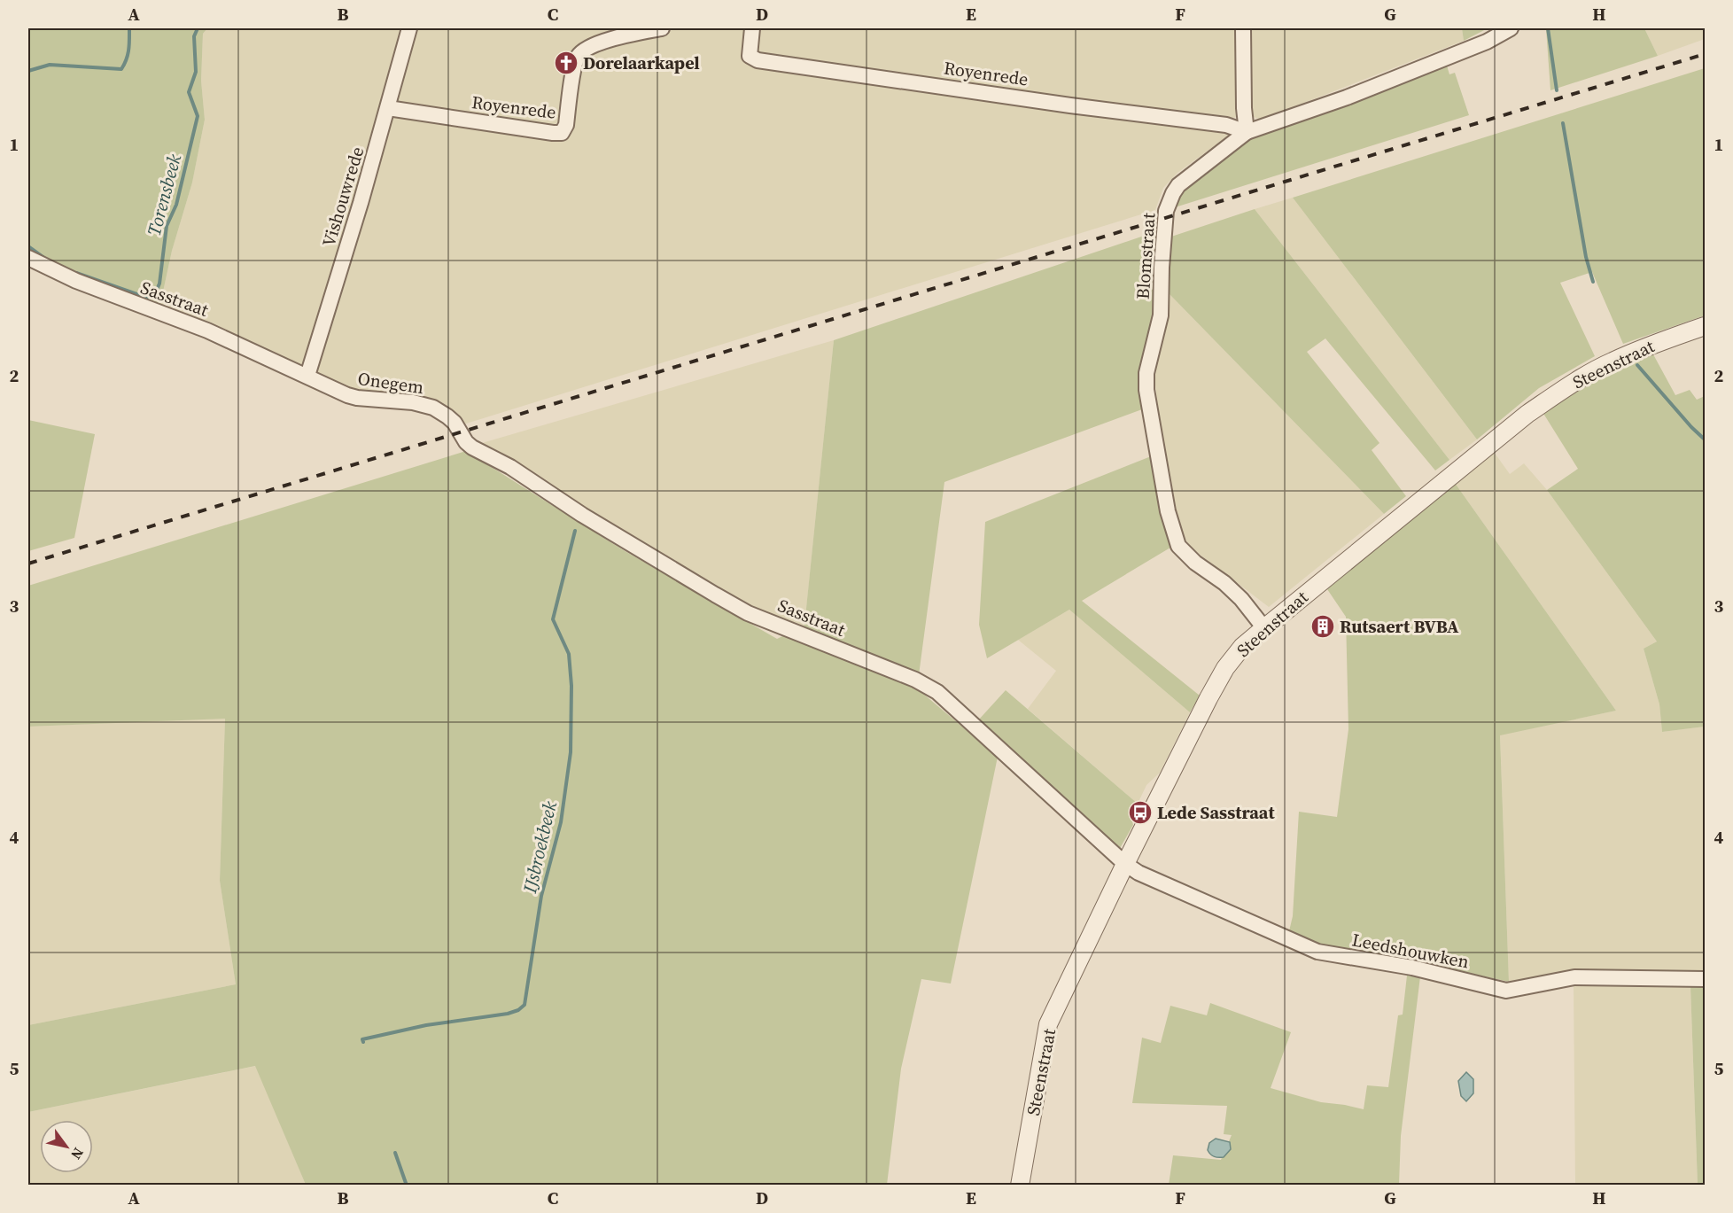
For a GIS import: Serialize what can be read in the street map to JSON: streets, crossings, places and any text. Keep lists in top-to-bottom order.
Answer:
{
  "streets": {
    "street": [
      "Royenrede",
      "Vishouwrede",
      "Blomstraat",
      "Sasstraat",
      "Steenstraat",
      "Onegem",
      "Leedshouwken"
    ]
  },
  "crossings": [
    ["Royenrede", "Vishouwrede"],
    ["Royenrede", "Blomstraat"],
    ["Vishouwrede", "Sasstraat"],
    ["Vishouwrede", "Onegem"],
    ["Blomstraat", "Steenstraat"],
    ["Sasstraat", "Steenstraat"],
    ["Sasstraat", "Onegem"],
    ["Sasstraat", "Leedshouwken"],
    ["Steenstraat", "Leedshouwken"]
  ],
  "water": ["Torensbeek", "IJsbroekbeek"],
  "places": {
    "church": ["Dorelaarkapel"],
    "building": ["Rutsaert BVBA"],
    "bus stop": ["Lede Sasstraat"]
  },
  "north": "bottom right",
  "grid": {
    "columns": [
      "A",
      "B",
      "C",
      "D",
      "E",
      "F",
      "G",
      "H"
    ],
    "rows": [
      "1",
      "2",
      "3",
      "4",
      "5"
    ]
  }
}
